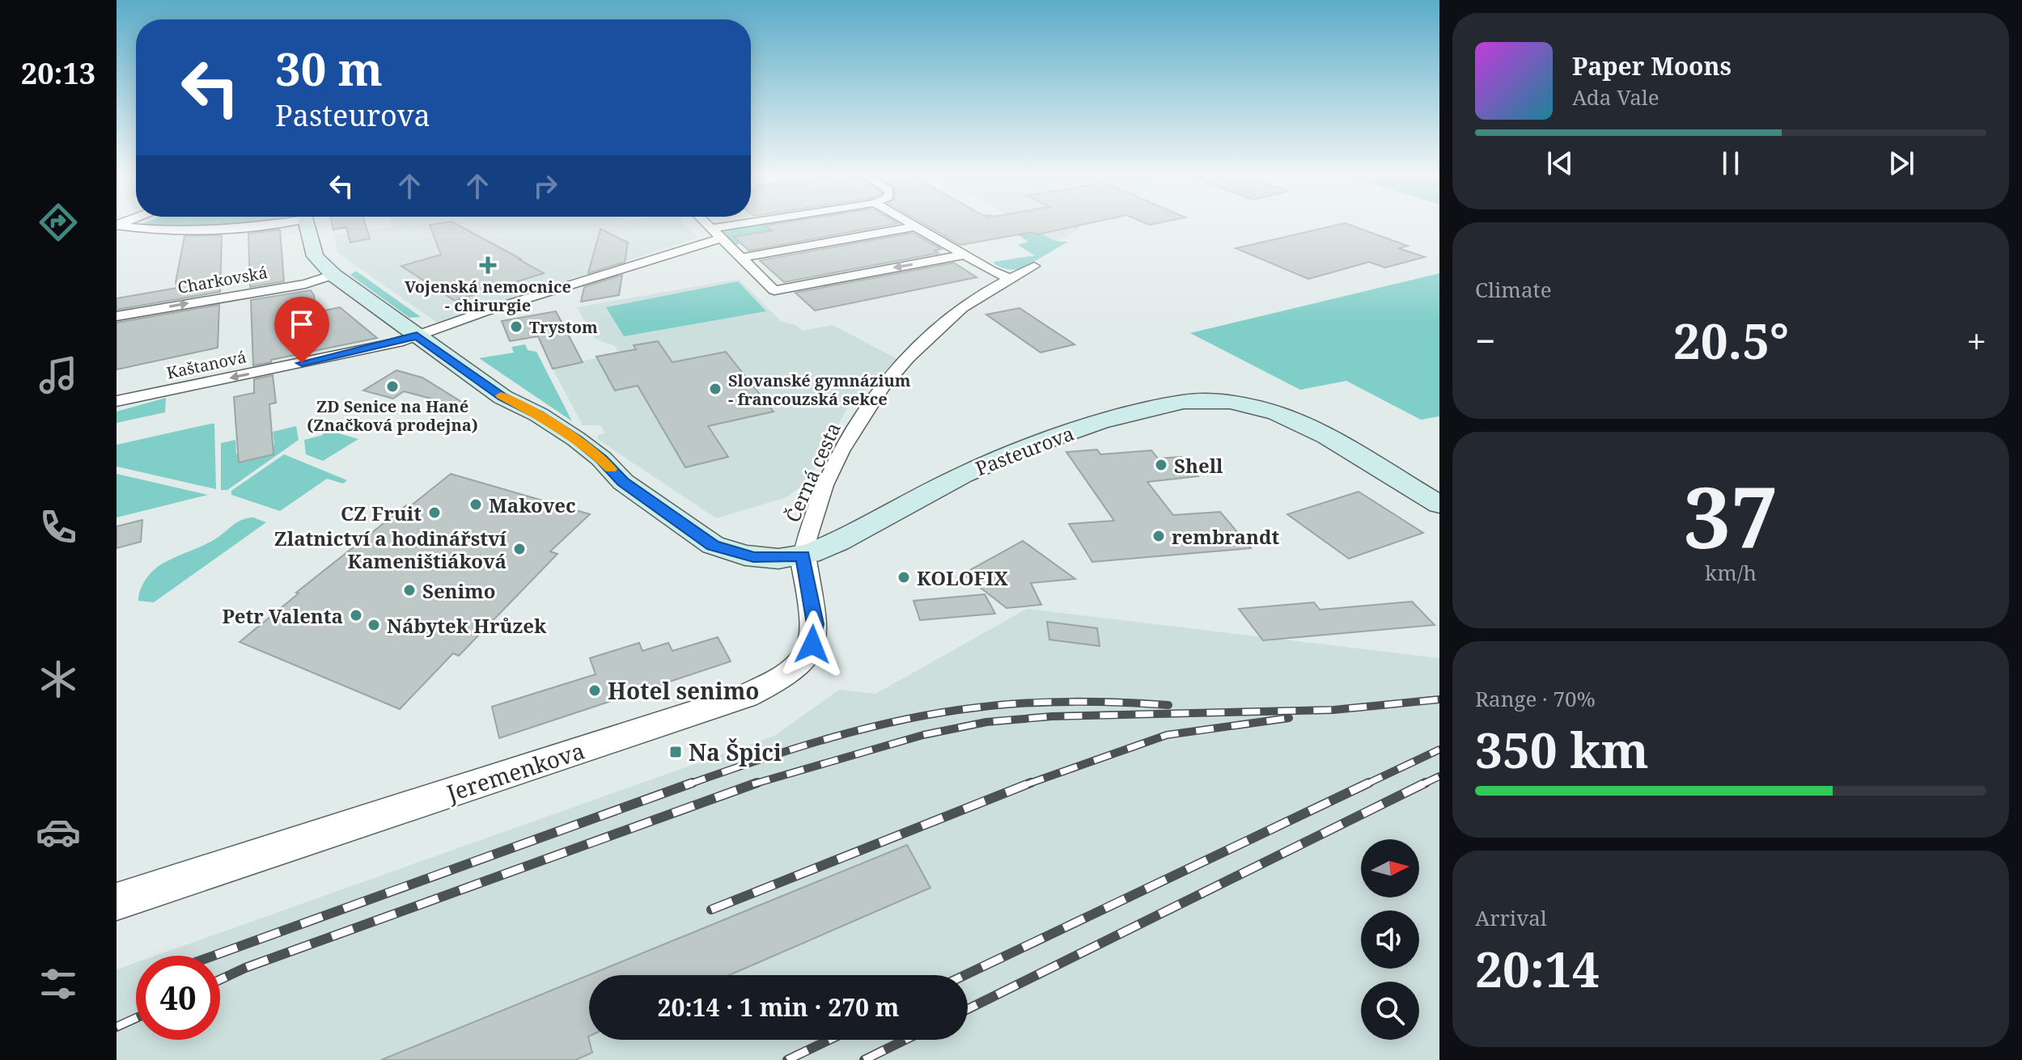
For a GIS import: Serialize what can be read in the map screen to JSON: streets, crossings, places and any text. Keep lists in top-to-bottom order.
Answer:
{
  "streets": {
    "main road": ["Pasteurova"],
    "street": [
      "Charkovská",
      "Kaštanová",
      "Černá cesta",
      "Jeremenkova"
    ]
  },
  "crossings": [
    ["Charkovská", "Pasteurova"],
    ["Kaštanová", "Pasteurova"],
    ["Pasteurova", "Černá cesta"],
    ["Pasteurova", "Jeremenkova"],
    ["Černá cesta", "Jeremenkova"]
  ],
  "places": {
    "health": ["Vojenská nemocnice - chirurgie"],
    "other": [
      "Trystom",
      "ZD Senice na Hané (Značková prodejna)",
      "Slovanské gymnázium - francouzská sekce",
      "Shell",
      "Makovec",
      "CZ Fruit",
      "rembrandt",
      "Zlatnictví a hodinářství Kameništiáková",
      "KOLOFIX",
      "Senimo",
      "Petr Valenta",
      "Nábytek Hrůzek",
      "Hotel senimo"
    ],
    "transit": ["Na Špici"]
  },
  "north": "right",
  "page": {
    "tabs": "20:13",
    "turn": ["30 m", "Pasteurova"],
    "song": ["Paper Moons", "Ada Vale"],
    "tile": [
      "Climate",
      ["37", "km/h"],
      ["Range · 70%", "350 km"],
      ["Arrival", "20:14"]
    ],
    "heat": ["−", "20.5°", "+"],
    "limit": "40",
    "trip": "20:14 · 1 min · 270 m"
  }
}
